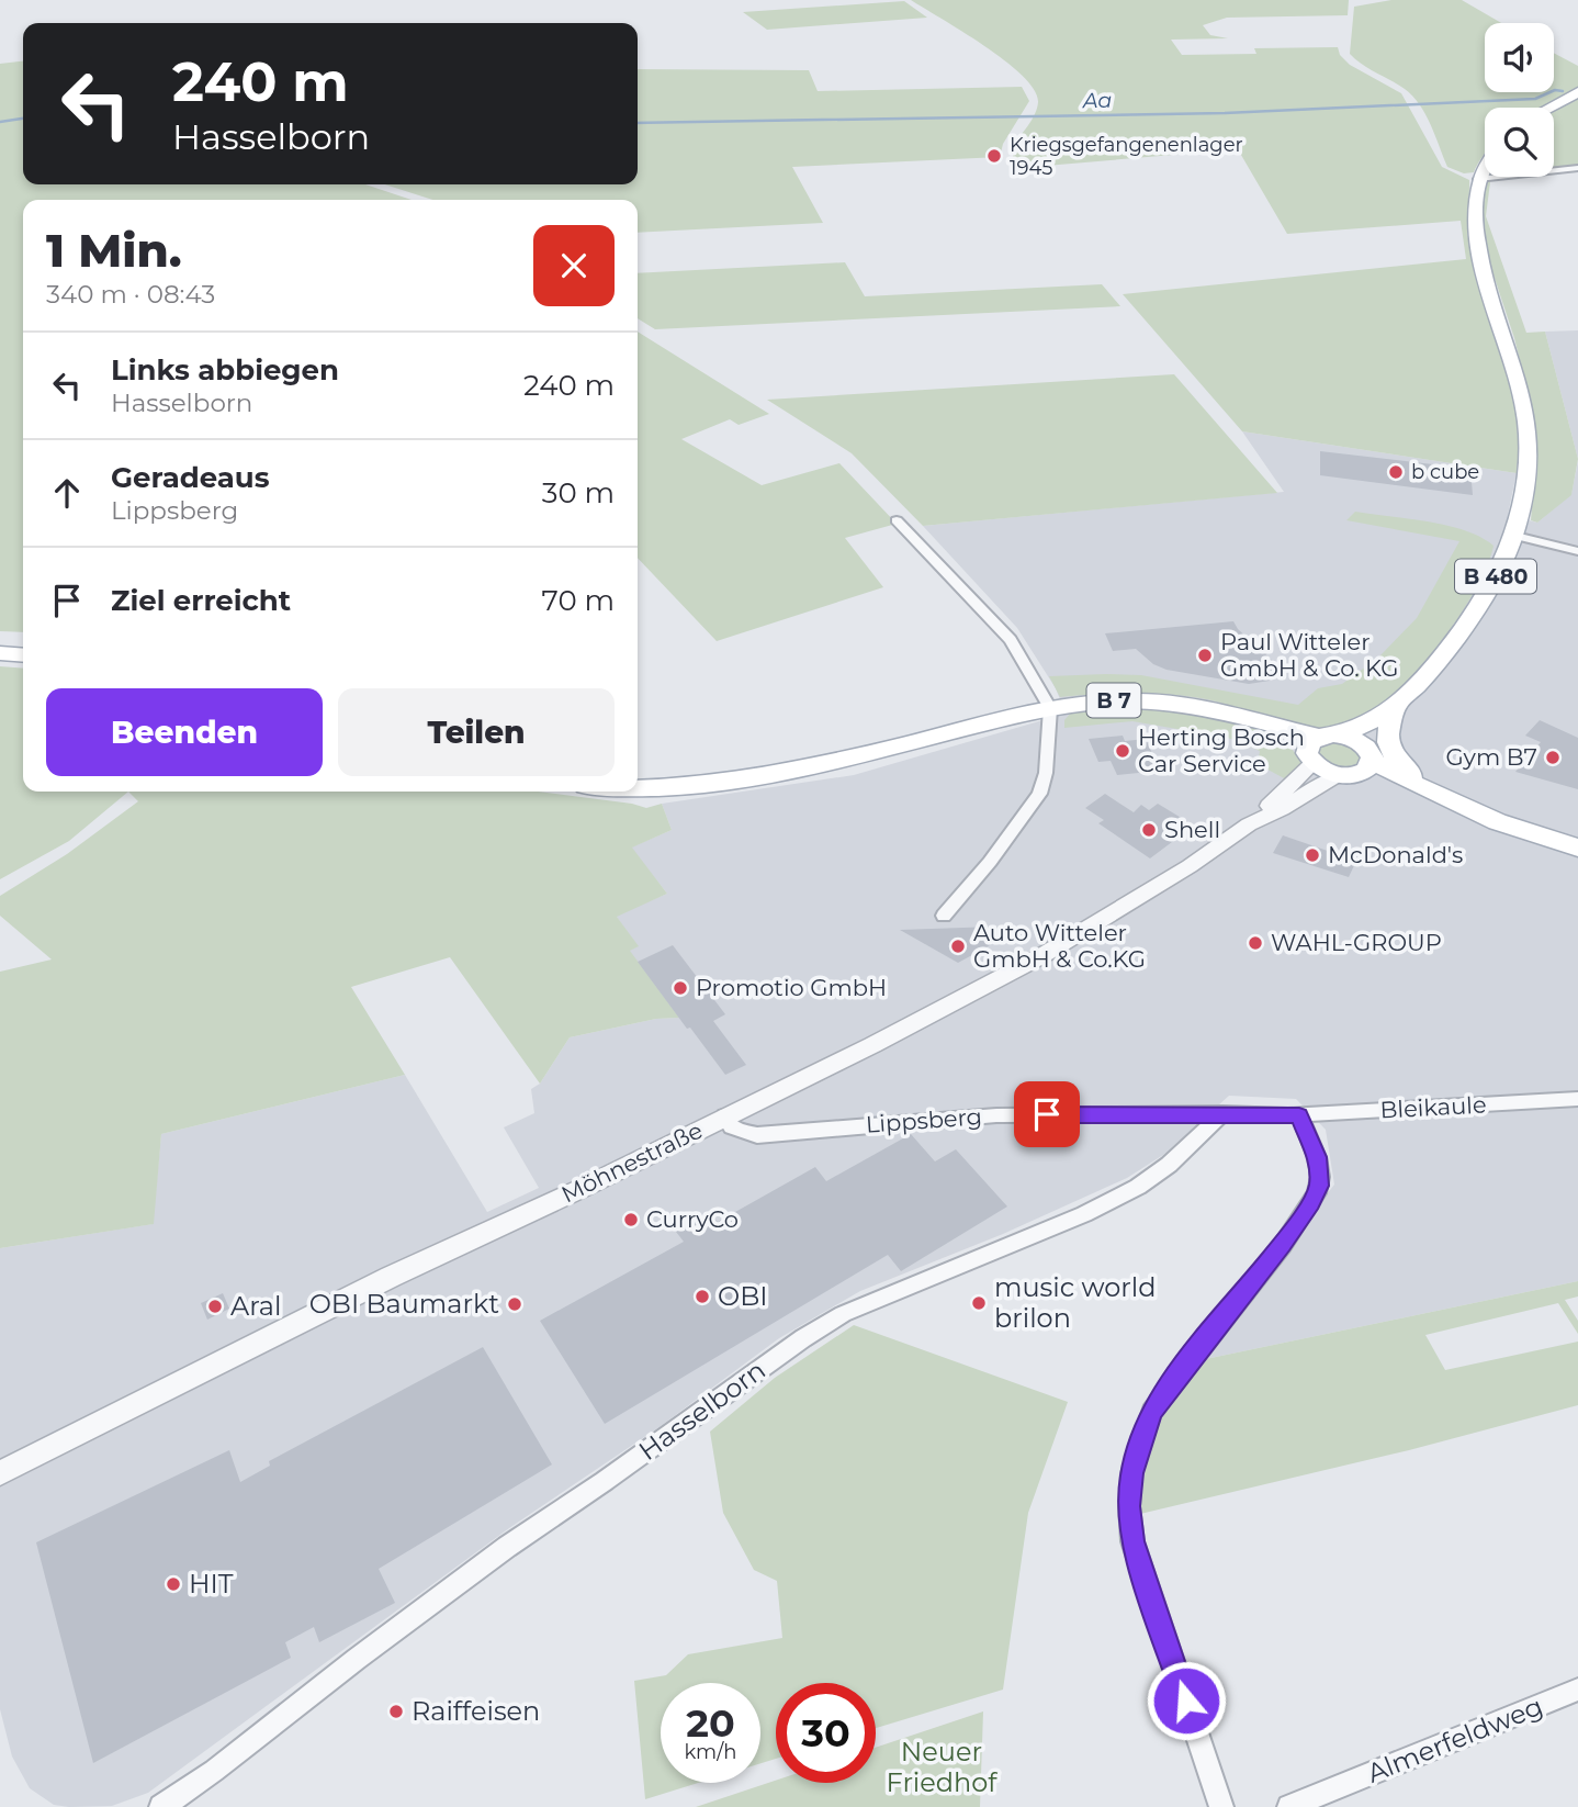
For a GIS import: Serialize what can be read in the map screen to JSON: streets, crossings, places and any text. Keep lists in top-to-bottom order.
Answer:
{
  "streets": {
    "main road": ["B 480", "B 7"],
    "street": [
      "Bleikaule",
      "Lippsberg",
      "Möhnestraße",
      "Hasselborn",
      "Almerfeldweg"
    ]
  },
  "crossings": [
    ["B 480", "B 7"],
    ["B 7", "Möhnestraße"],
    ["Lippsberg", "Möhnestraße"],
    ["Lippsberg", "Hasselborn"]
  ],
  "water": ["Aa"],
  "parks": ["Neuer Friedhof"],
  "places": [
    "Kriegsgefangenenlager 1945",
    "b cube",
    "Paul Witteler GmbH & Co. KG",
    "Herting Bosch Car Service",
    "Gym B7",
    "Shell",
    "McDonald's",
    "WAHL-GROUP",
    "Auto Witteler GmbH & Co.KG",
    "Promotio GmbH",
    "CurryCo",
    "OBI",
    "music world brilon",
    "OBI Baumarkt",
    "Aral",
    "HIT",
    "Raiffeisen"
  ],
  "page": {
    "turn": ["240 m", "Hasselborn"],
    "heading": ["1 Min.", "340 m · 08:43"],
    "list": [
      {
        "name": "Links abbiegen",
        "note": "Hasselborn",
        "value": "240 m"
      },
      {
        "name": "Geradeaus",
        "note": "Lippsberg",
        "value": "30 m"
      },
      {
        "name": "Ziel erreicht",
        "value": "70 m"
      }
    ],
    "buttons": ["Beenden", "Teilen"],
    "speed": "20 km/h",
    "limit": "30"
  }
}
